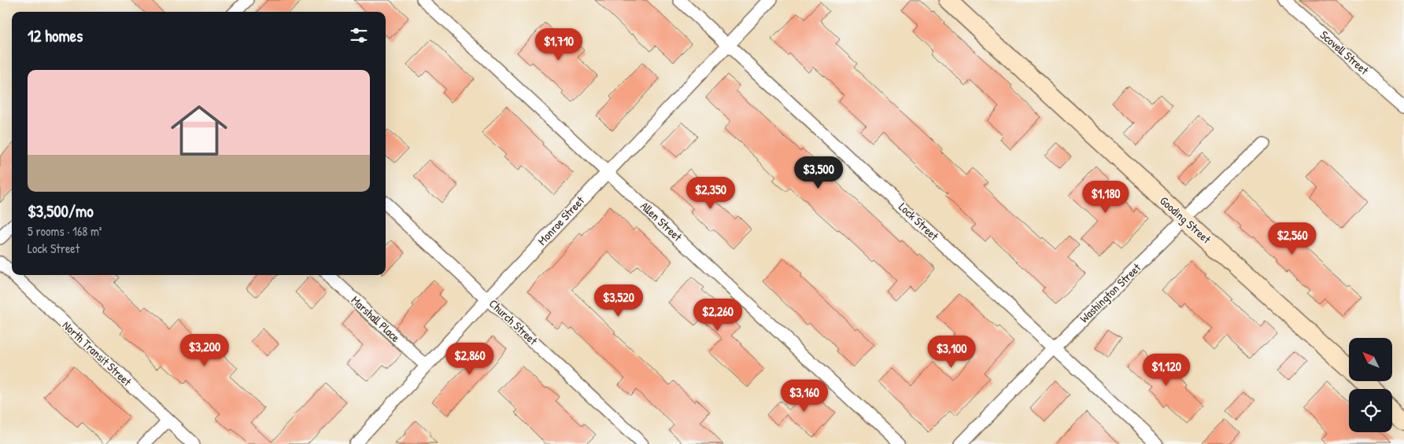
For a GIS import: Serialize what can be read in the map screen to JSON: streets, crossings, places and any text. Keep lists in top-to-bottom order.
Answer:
{
  "streets": {
    "street": [
      "Scovell Street",
      "Gooding Street",
      "Monroe Street",
      "Allen Street",
      "Lock Street",
      "Washington Street",
      "Marshall Place",
      "Church Street",
      "North Transit Street"
    ]
  },
  "crossings": [
    ["Gooding Street", "Washington Street"],
    ["Monroe Street", "Allen Street"],
    ["Monroe Street", "Lock Street"],
    ["Monroe Street", "Marshall Place"],
    ["Monroe Street", "Church Street"],
    ["Lock Street", "Washington Street"]
  ],
  "north": "top left",
  "page": {
    "heading": "12 homes",
    "price": [
      "$1,710",
      "$3,500",
      "$2,350",
      "$1,180",
      "$2,560",
      "$3,520",
      "$2,260",
      "$3,200",
      "$3,100",
      "$2,860",
      "$1,120",
      "$3,160"
    ],
    "list": [
      {
        "name": "$3,500/mo",
        "note": "5 rooms · 168 m² · Lock Street"
      }
    ]
  }
}
